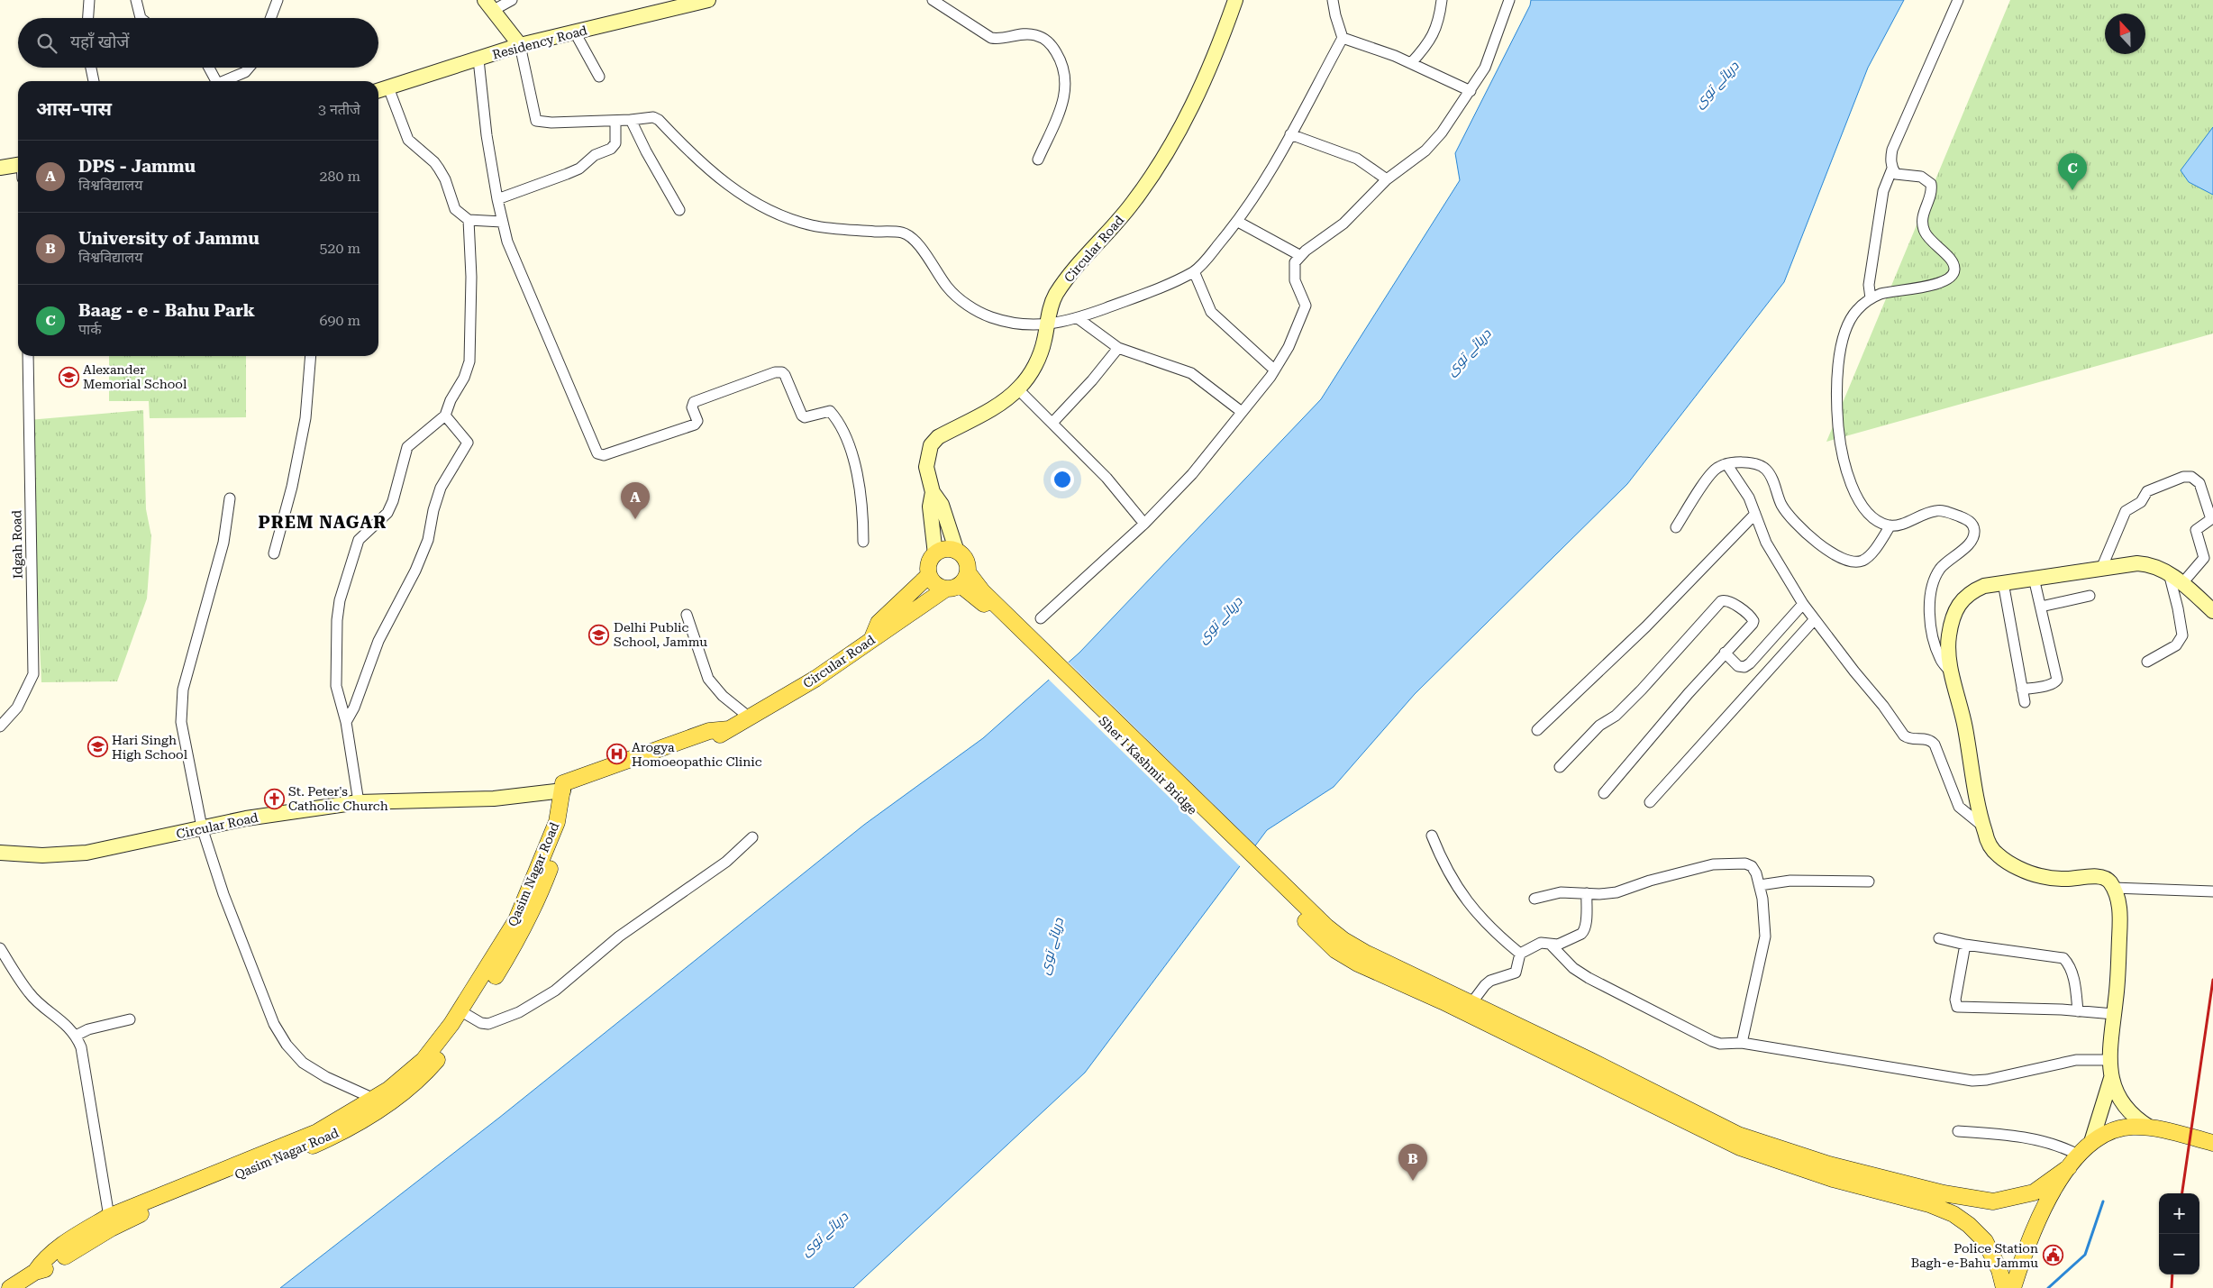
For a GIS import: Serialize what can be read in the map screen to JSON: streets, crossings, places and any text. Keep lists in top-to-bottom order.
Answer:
{
  "streets": {
    "main road": [
      "Residency Road",
      "Circular Road",
      "Sher I Kashmir Bridge",
      "Qasim Nagar Road"
    ],
    "street": ["Idgah Road"]
  },
  "crossings": [
    ["Circular Road", "Sher I Kashmir Bridge"],
    ["Circular Road", "Qasim Nagar Road"]
  ],
  "districts": ["PREM NAGAR"],
  "water": ["دریائے توی"],
  "places": {
    "school or university": ["Alexander Memorial School", "Delhi Public School, Jammu", "Hari Singh High School"],
    "hospital": ["Arogya Homoeopathic Clinic"],
    "church": ["St. Peter's Catholic Church"],
    "public building": ["Police Station Bagh-e-Bahu Jammu"]
  },
  "north": "top",
  "page": {
    "search": "यहाँ खोजें",
    "heading": ["आस-पास", "3 नतीजे"],
    "list": [
      {
        "mark": "A",
        "name": "DPS - Jammu",
        "note": "विश्वविद्यालय",
        "value": "280 m"
      },
      {
        "mark": "B",
        "name": "University of Jammu",
        "note": "विश्वविद्यालय",
        "value": "520 m"
      },
      {
        "mark": "C",
        "name": "Baag - e - Bahu Park",
        "note": "पार्क",
        "value": "690 m"
      }
    ],
    "pins": ["C", "A", "B"],
    "map_buttons": ["+", "−"]
  }
}
